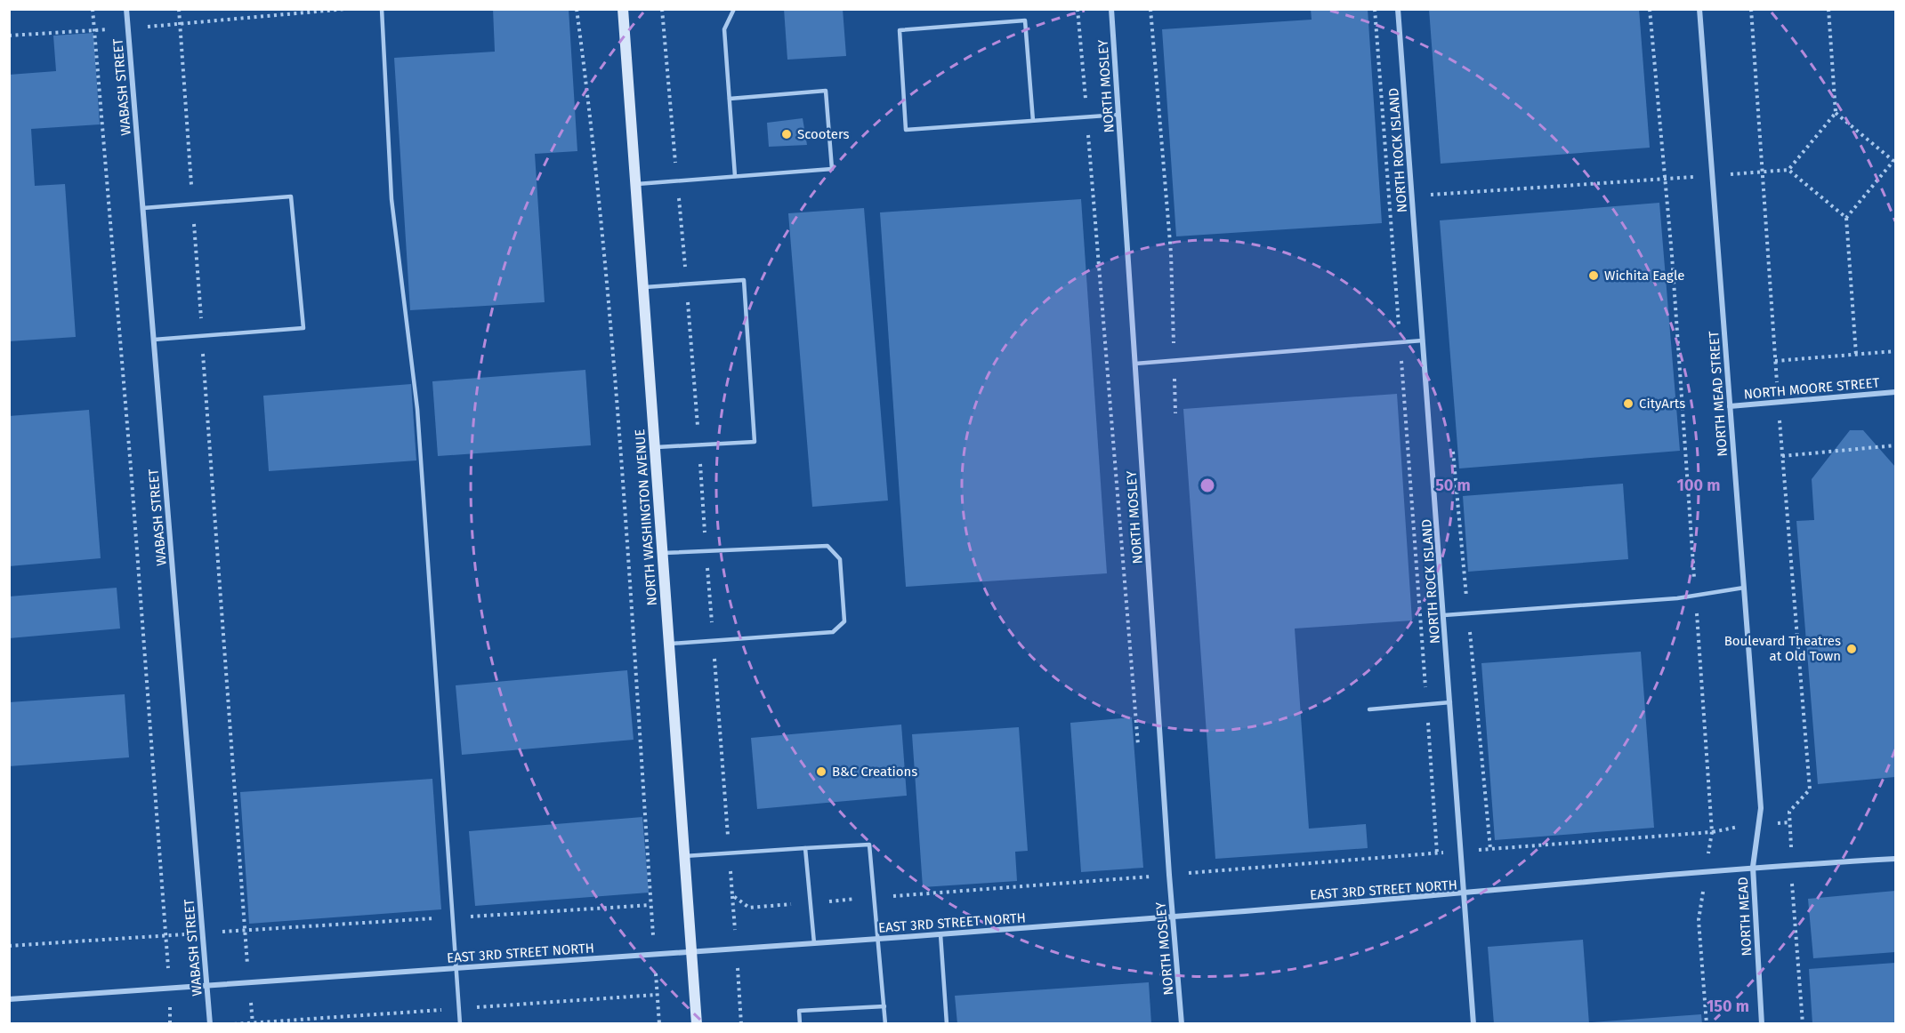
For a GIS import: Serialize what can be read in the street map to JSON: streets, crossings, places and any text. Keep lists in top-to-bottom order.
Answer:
{
  "streets": {
    "main road": ["NORTH WASHINGTON AVENUE"],
    "street": [
      "NORTH MOSLEY",
      "WABASH STREET",
      "NORTH ROCK ISLAND",
      "NORTH MOORE STREET",
      "NORTH MEAD STREET",
      "EAST 3RD STREET NORTH",
      "NORTH MEAD"
    ]
  },
  "crossings": [
    ["NORTH MOSLEY", "EAST 3RD STREET NORTH"],
    ["WABASH STREET", "EAST 3RD STREET NORTH"],
    ["NORTH ROCK ISLAND", "EAST 3RD STREET NORTH"],
    ["NORTH MOORE STREET", "NORTH MEAD STREET"],
    ["NORTH MEAD STREET", "NORTH MEAD"],
    ["NORTH WASHINGTON AVENUE", "EAST 3RD STREET NORTH"],
    ["EAST 3RD STREET NORTH", "NORTH MEAD"]
  ],
  "places": [
    "Scooters",
    "Wichita Eagle",
    "CityArts",
    "Boulevard Theatres at Old Town",
    "B&C Creations"
  ],
  "rings": ["50 m", "100 m", "150 m"]
}
